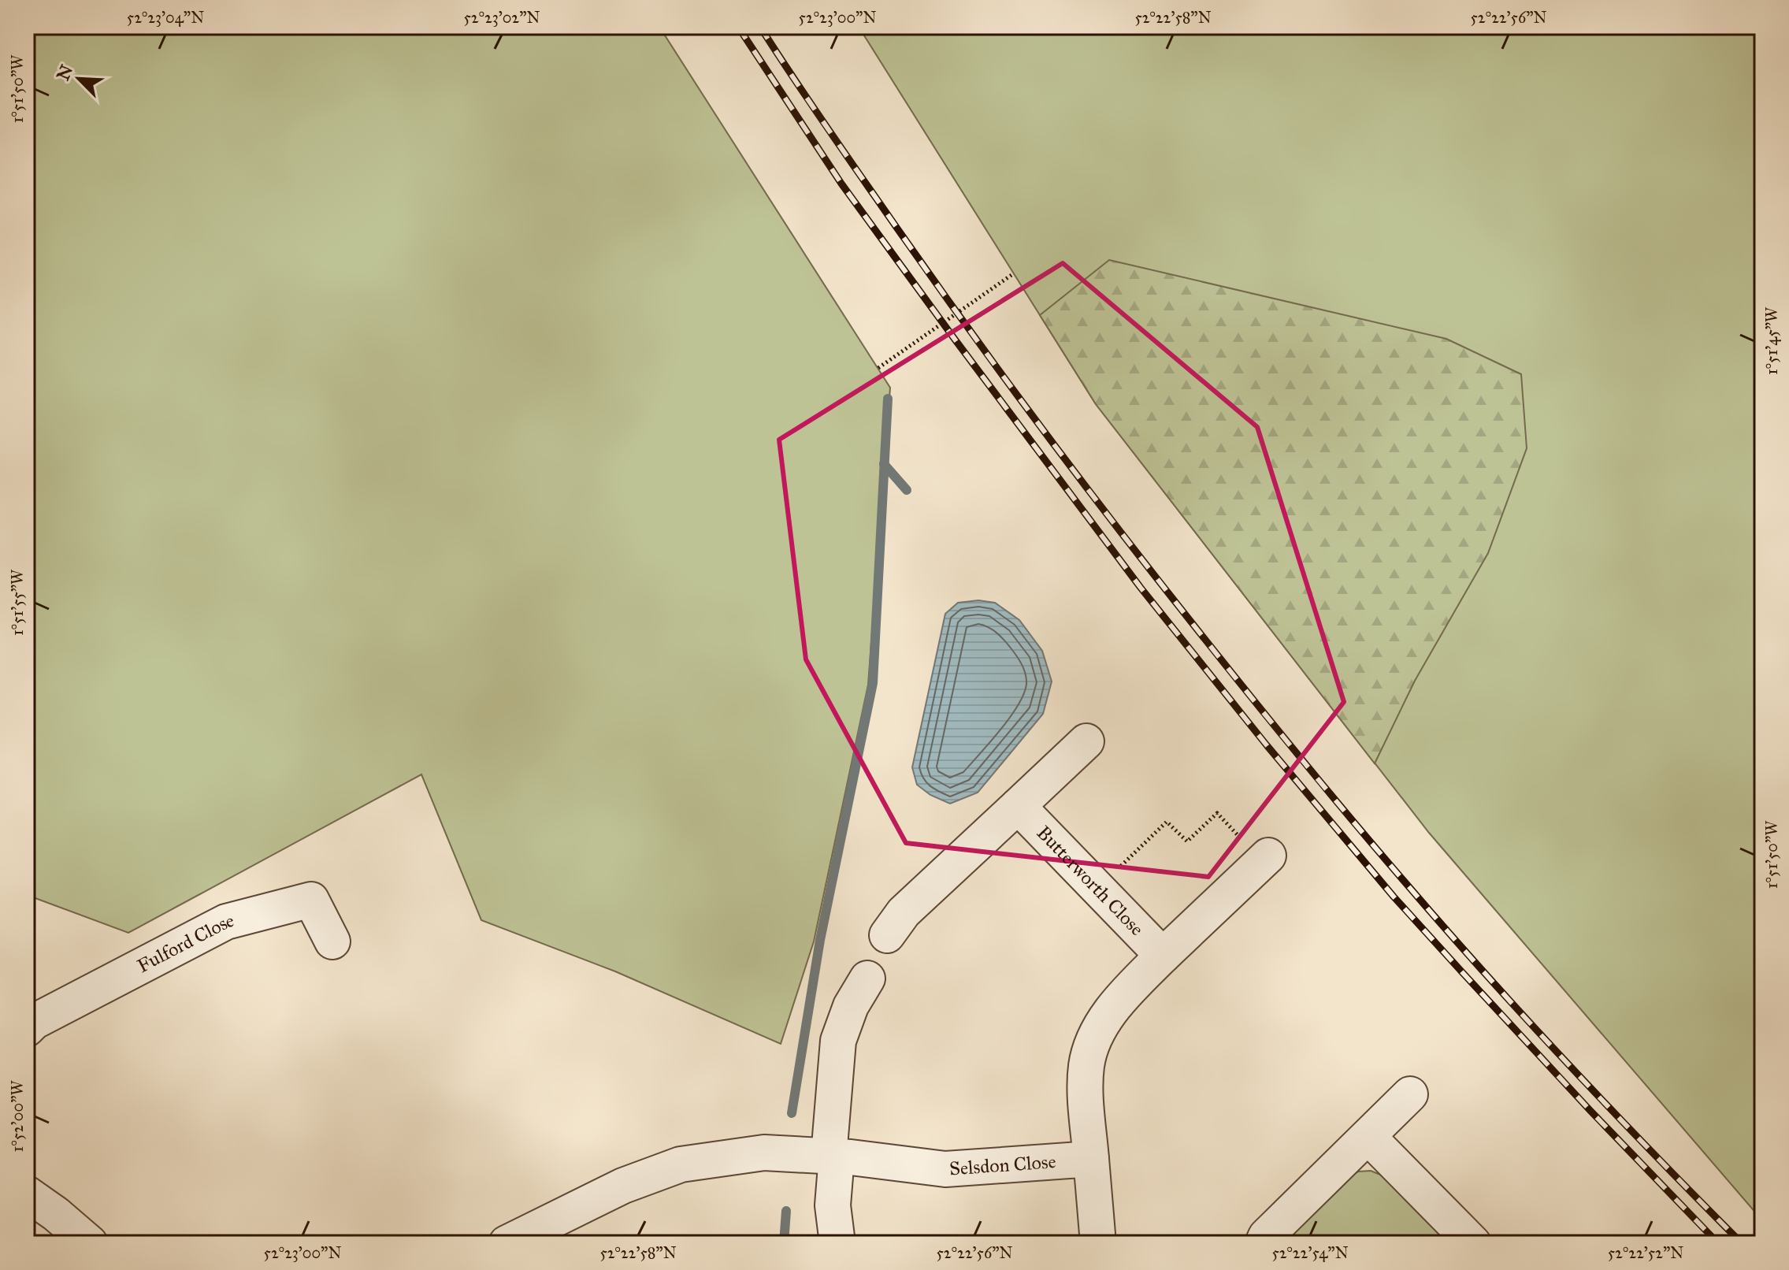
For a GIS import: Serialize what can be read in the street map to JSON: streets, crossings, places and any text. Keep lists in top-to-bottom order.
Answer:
{
  "streets": {
    "street": ["Butterworth Close", "Fulford Close", "Selsdon Close"]
  },
  "north": "top left",
  "coordinates": [
    "52°23'04\"N",
    "52°23'02\"N",
    "52°23'00\"N",
    "52°22'58\"N",
    "52°22'56\"N",
    "1°51'50\"W",
    "1°51'45\"W",
    "1°51'55\"W",
    "1°52'00\"W",
    "52°22'54\"N",
    "52°22'52\"N"
  ]
}
